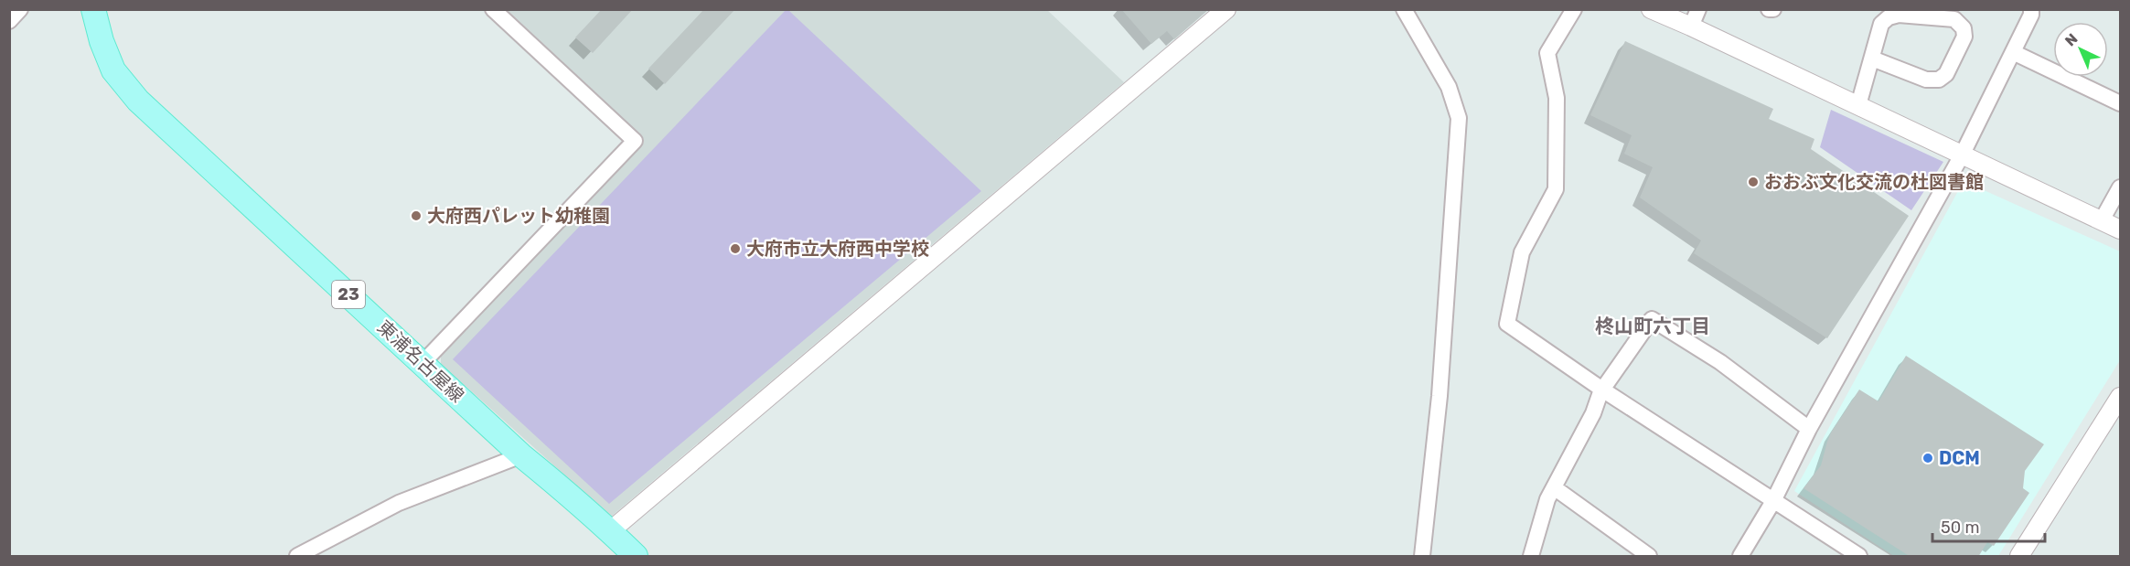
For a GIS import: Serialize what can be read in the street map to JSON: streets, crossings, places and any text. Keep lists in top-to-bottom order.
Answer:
{
  "streets": {
    "main road": ["23", "東浦名古屋線"]
  },
  "districts": ["柊山町六丁目"],
  "places": [
    "おおぶ文化交流の杜図書館",
    "大府西パレット幼稚園",
    "大府市立大府西中学校",
    "DCM"
  ],
  "scale_bar": "50 m",
  "north": "top left"
}
